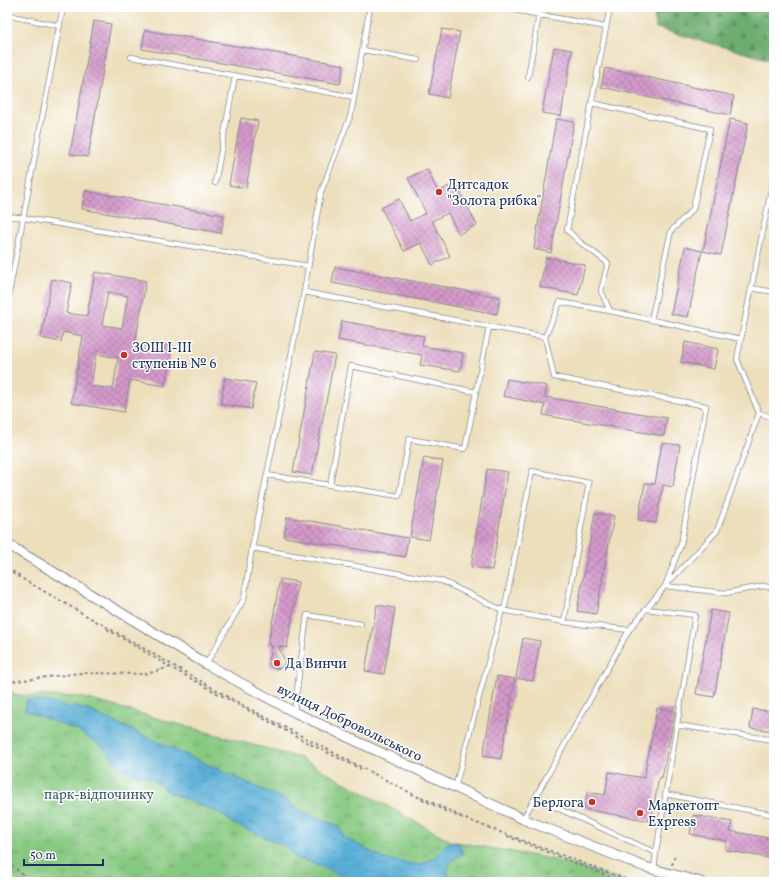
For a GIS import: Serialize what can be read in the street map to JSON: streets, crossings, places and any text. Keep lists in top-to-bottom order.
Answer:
{
  "streets": {
    "street": ["вулиця Добровольського"]
  },
  "parks": ["парк-відпочинку"],
  "places": [
    "Дитсадок \"Золота рибка\"",
    "ЗОШ І-ІІІ ступенів № 6",
    "Да Винчи",
    "Берлога",
    "Маркетопт Express"
  ],
  "scale_bar": "50 m"
}
